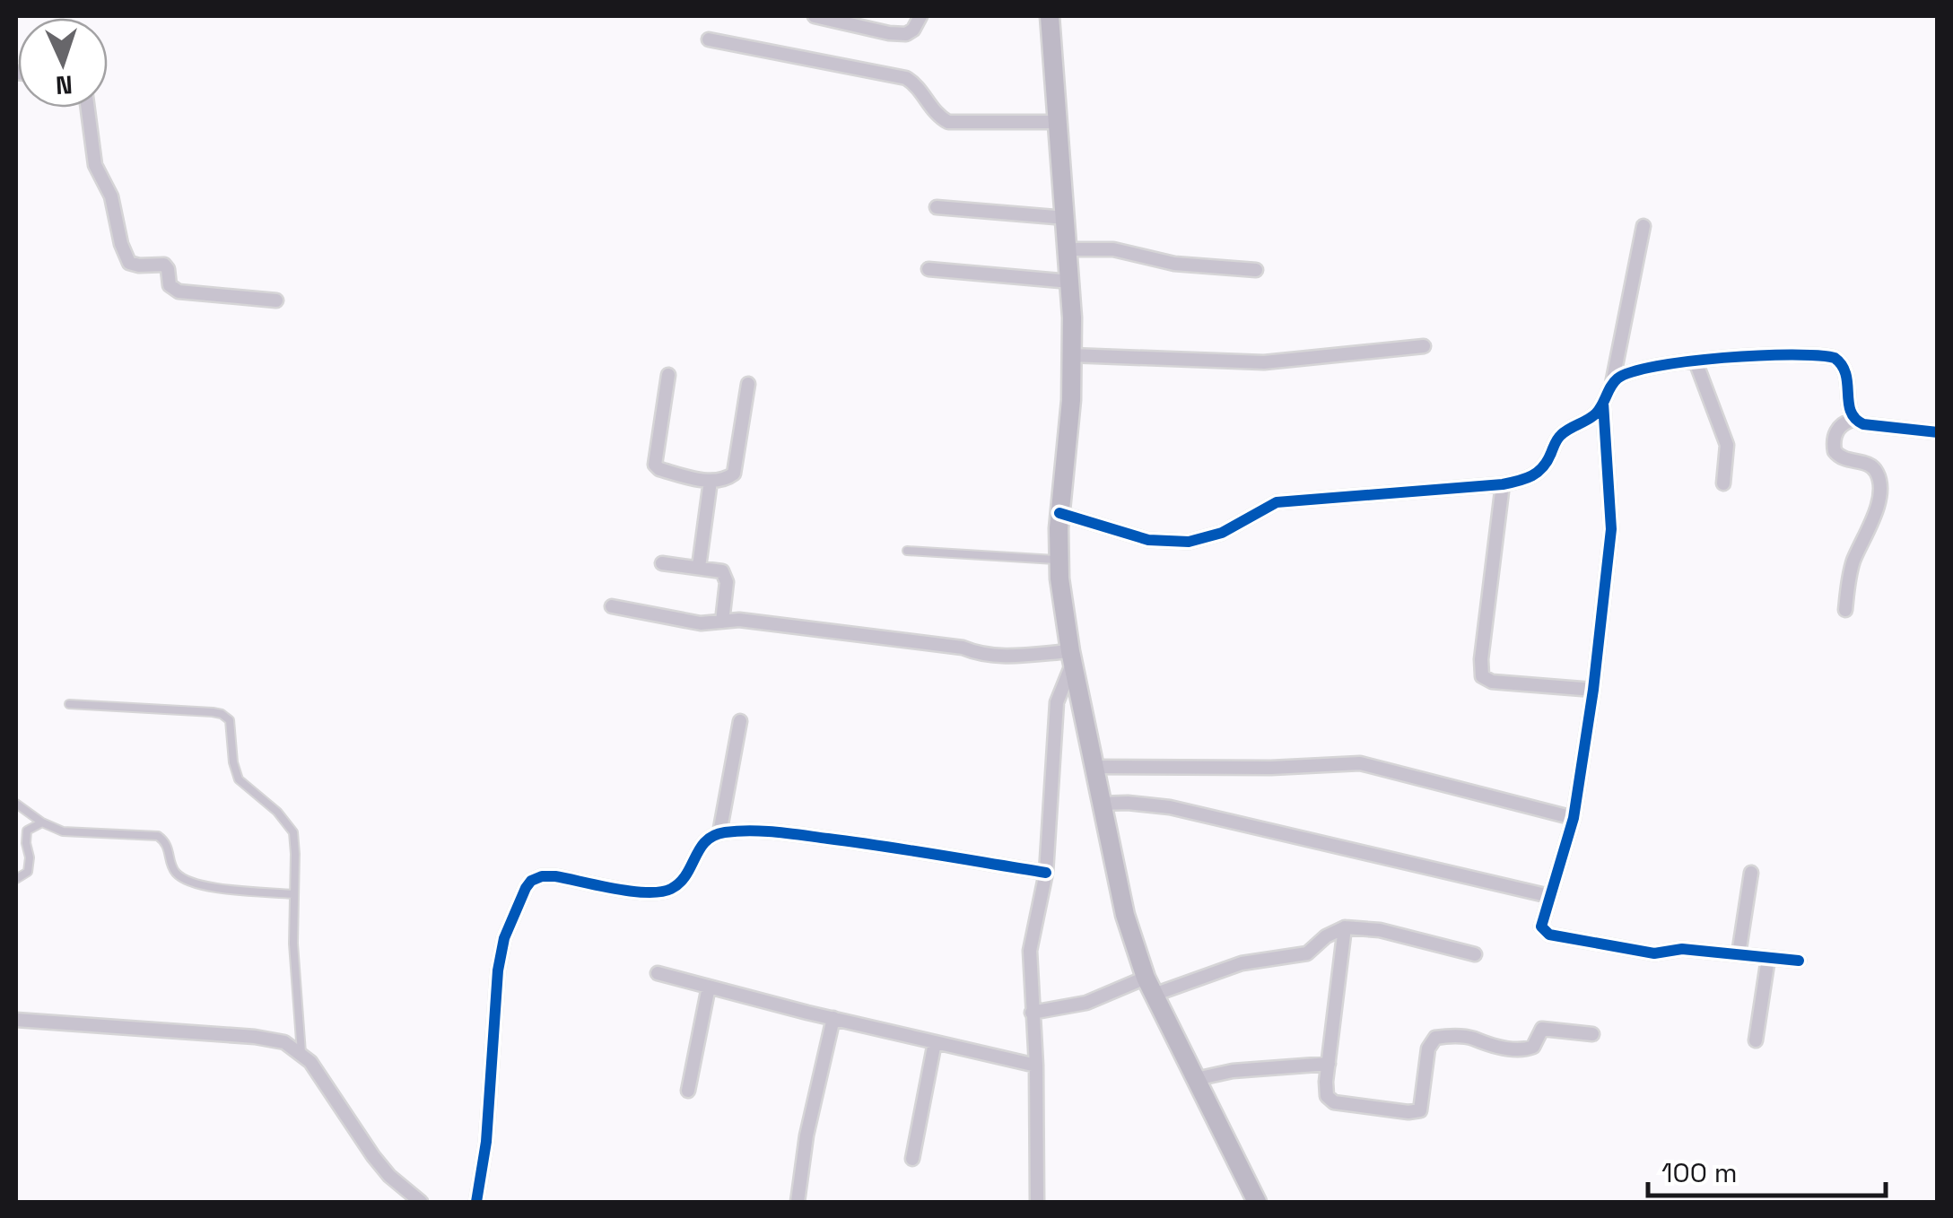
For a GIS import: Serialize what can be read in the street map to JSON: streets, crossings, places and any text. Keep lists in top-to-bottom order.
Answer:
{
  "scale_bar": "100 m",
  "north": "bottom"
}
